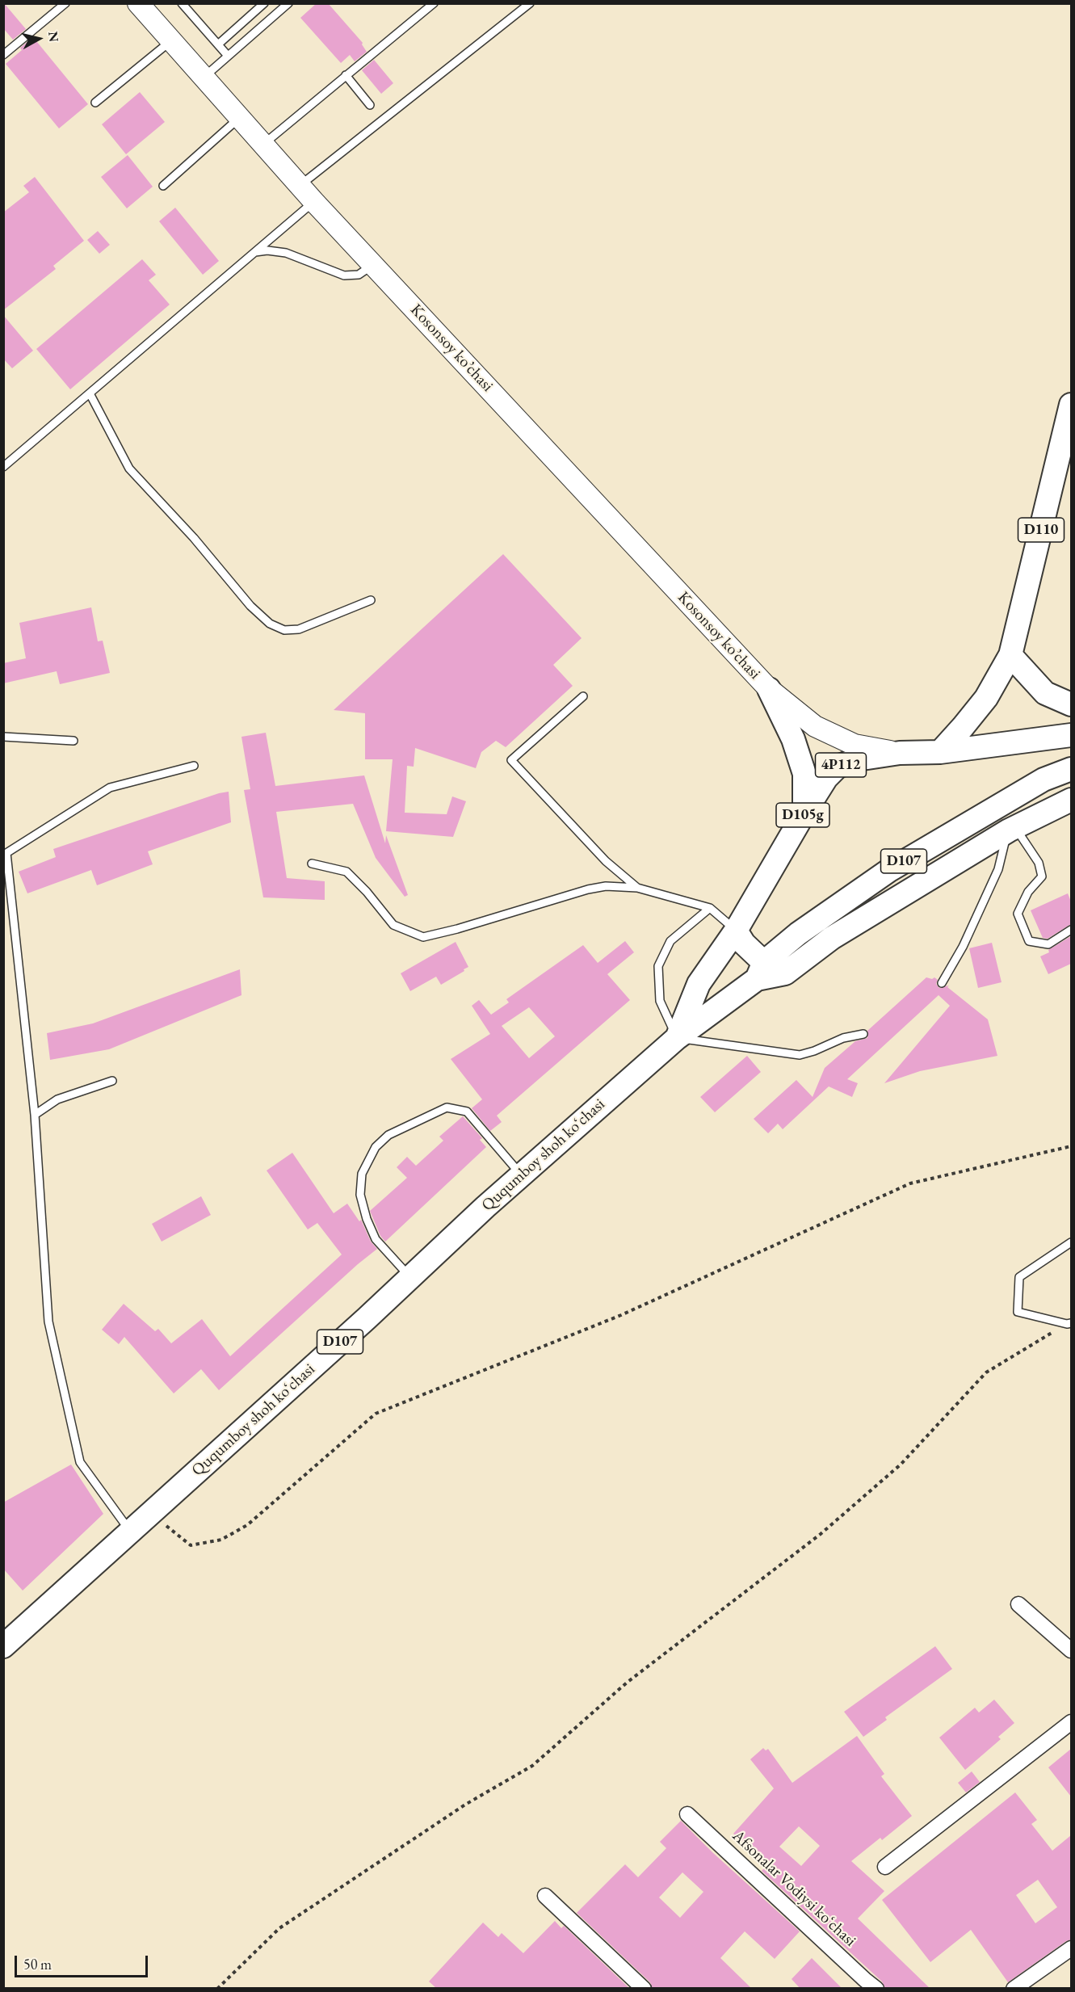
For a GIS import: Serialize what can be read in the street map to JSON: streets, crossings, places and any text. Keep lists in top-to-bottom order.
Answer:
{
  "streets": {
    "main road": [
      "Kosonsoy ko’chasi",
      "D110",
      "4P112",
      "D105g",
      "D107",
      "Ququmboy shoh koʻchasi"
    ],
    "street": ["Afsonalar Vodiysi koʻchasi"]
  },
  "crossings": [
    ["Kosonsoy ko’chasi", "D105g"],
    ["4P112", "D105g"],
    ["D105g", "D107"],
    ["D105g", "Ququmboy shoh koʻchasi"],
    ["D107", "Ququmboy shoh koʻchasi"]
  ],
  "scale_bar": "50 m",
  "north": "right"
}
